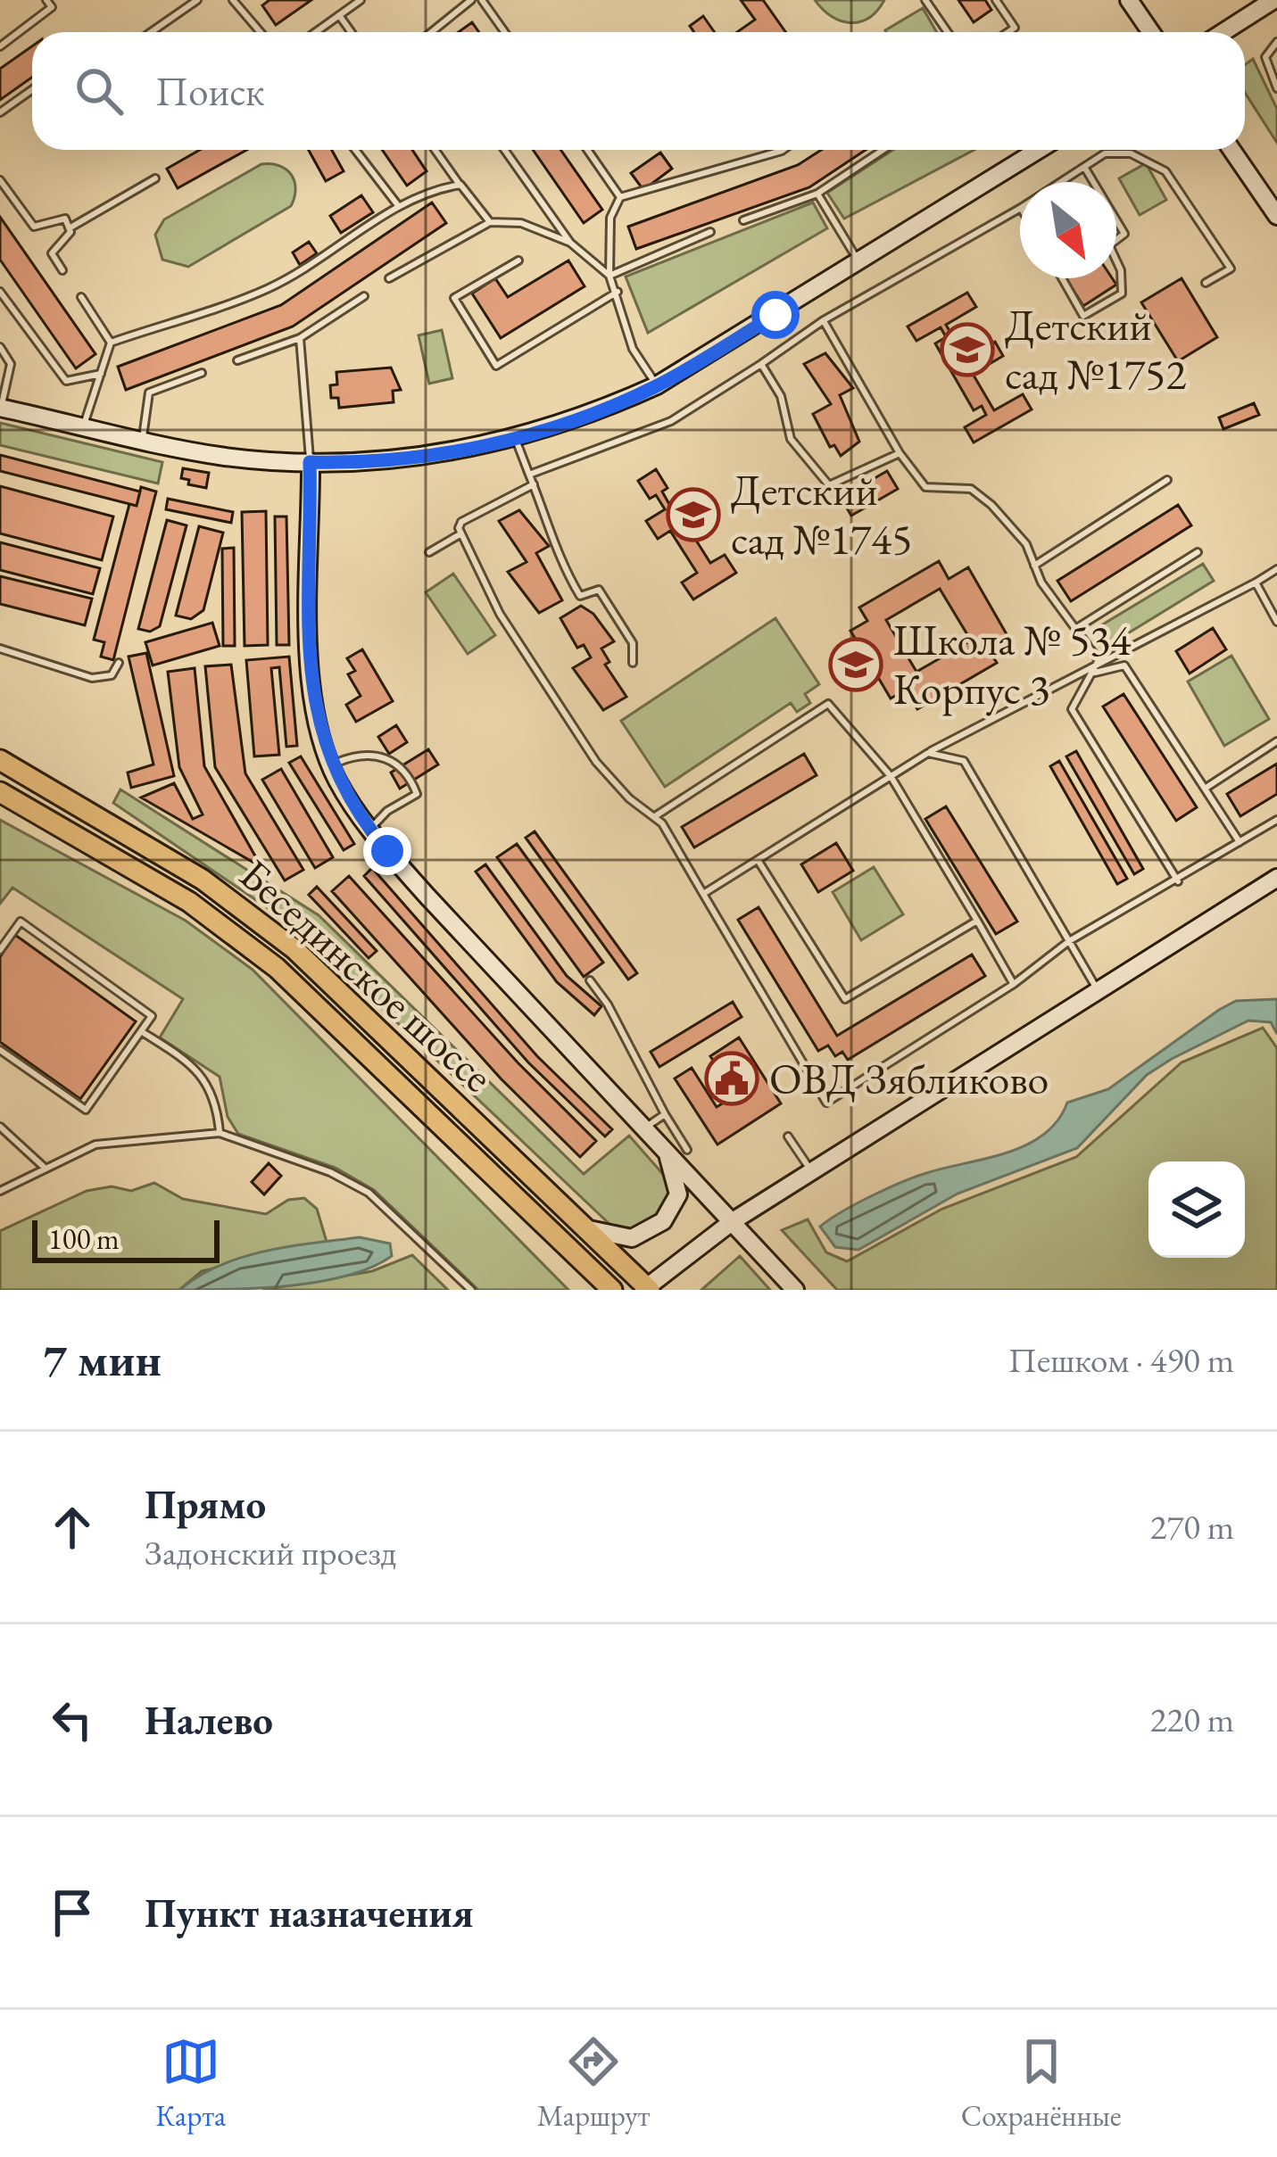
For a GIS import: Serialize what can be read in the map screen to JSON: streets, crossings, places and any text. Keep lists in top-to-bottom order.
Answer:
{
  "streets": {
    "main road": ["Бесединское шоссе"]
  },
  "places": {
    "school or university": ["Детский сад №1752", "Детский сад №1745", "Школа № 534 Корпус 3"],
    "public building": ["ОВД Зябликово"]
  },
  "scale_bar": "100 m",
  "north": "bottom right",
  "page": {
    "search": "Поиск",
    "scale": "100 m",
    "heading": ["7 мин", "Пешком · 490 m"],
    "list": [
      ["Прямо", "Задонский проезд", "270 m"],
      ["Налево", "220 m"],
      "Пункт назначения"
    ],
    "nav": ["Карта", "Маршрут", "Сохранённые"]
  }
}
